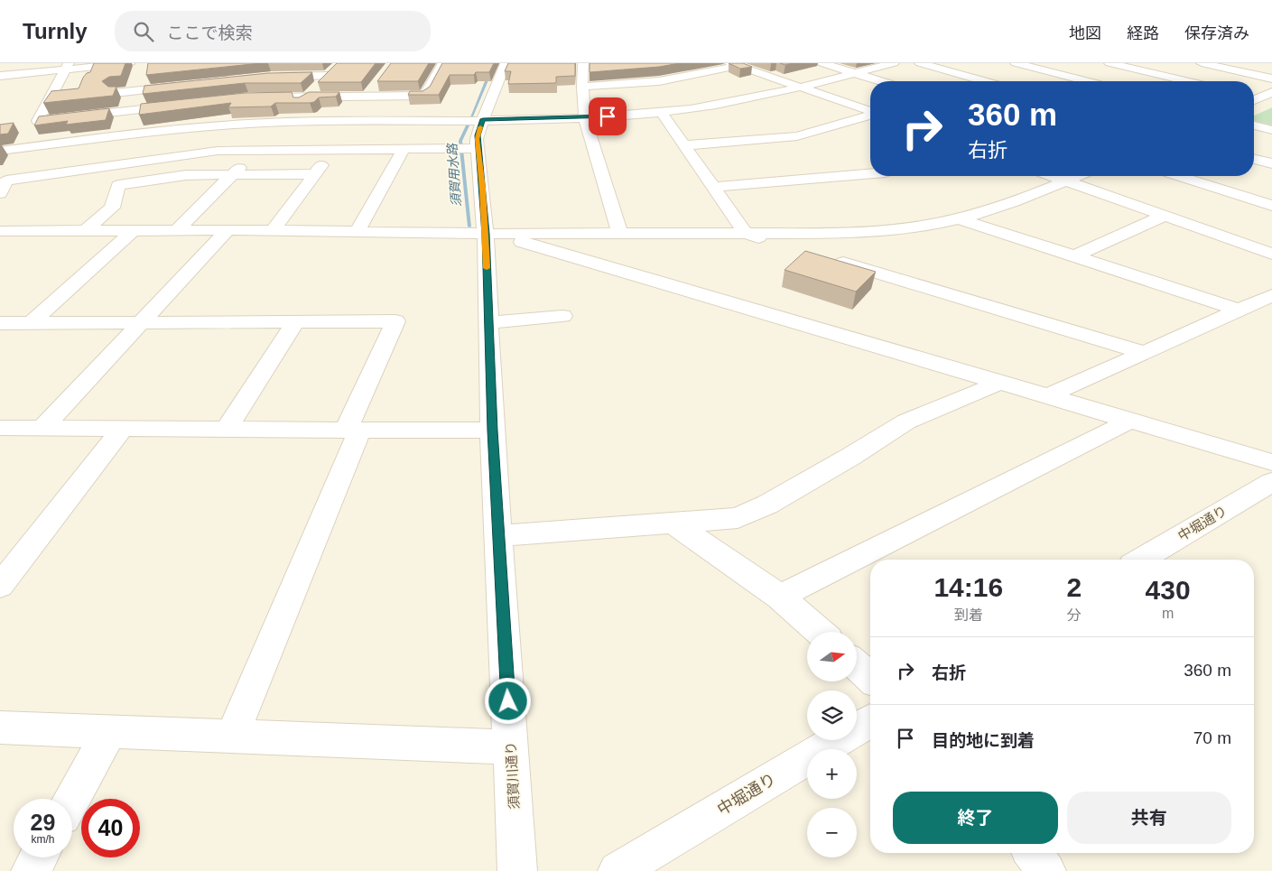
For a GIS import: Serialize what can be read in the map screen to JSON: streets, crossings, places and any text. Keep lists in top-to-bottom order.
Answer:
{
  "streets": {
    "street": ["中堀通り", "須賀川通り"]
  },
  "water": ["須賀用水路"],
  "north": "right",
  "page": {
    "header": "Turnly",
    "search": "ここで検索",
    "nav": ["地図", "経路", "保存済み"],
    "turn": ["360 m", "右折"],
    "eta": [
      "14:16",
      "到着",
      "2",
      "分",
      "430",
      "m"
    ],
    "map_buttons": ["+", "−"],
    "list": [
      {
        "name": "右折",
        "value": "360 m"
      },
      {
        "name": "目的地に到着",
        "value": "70 m"
      }
    ],
    "buttons": ["終了", "共有"],
    "speed": "29 km/h",
    "limit": "40"
  }
}
